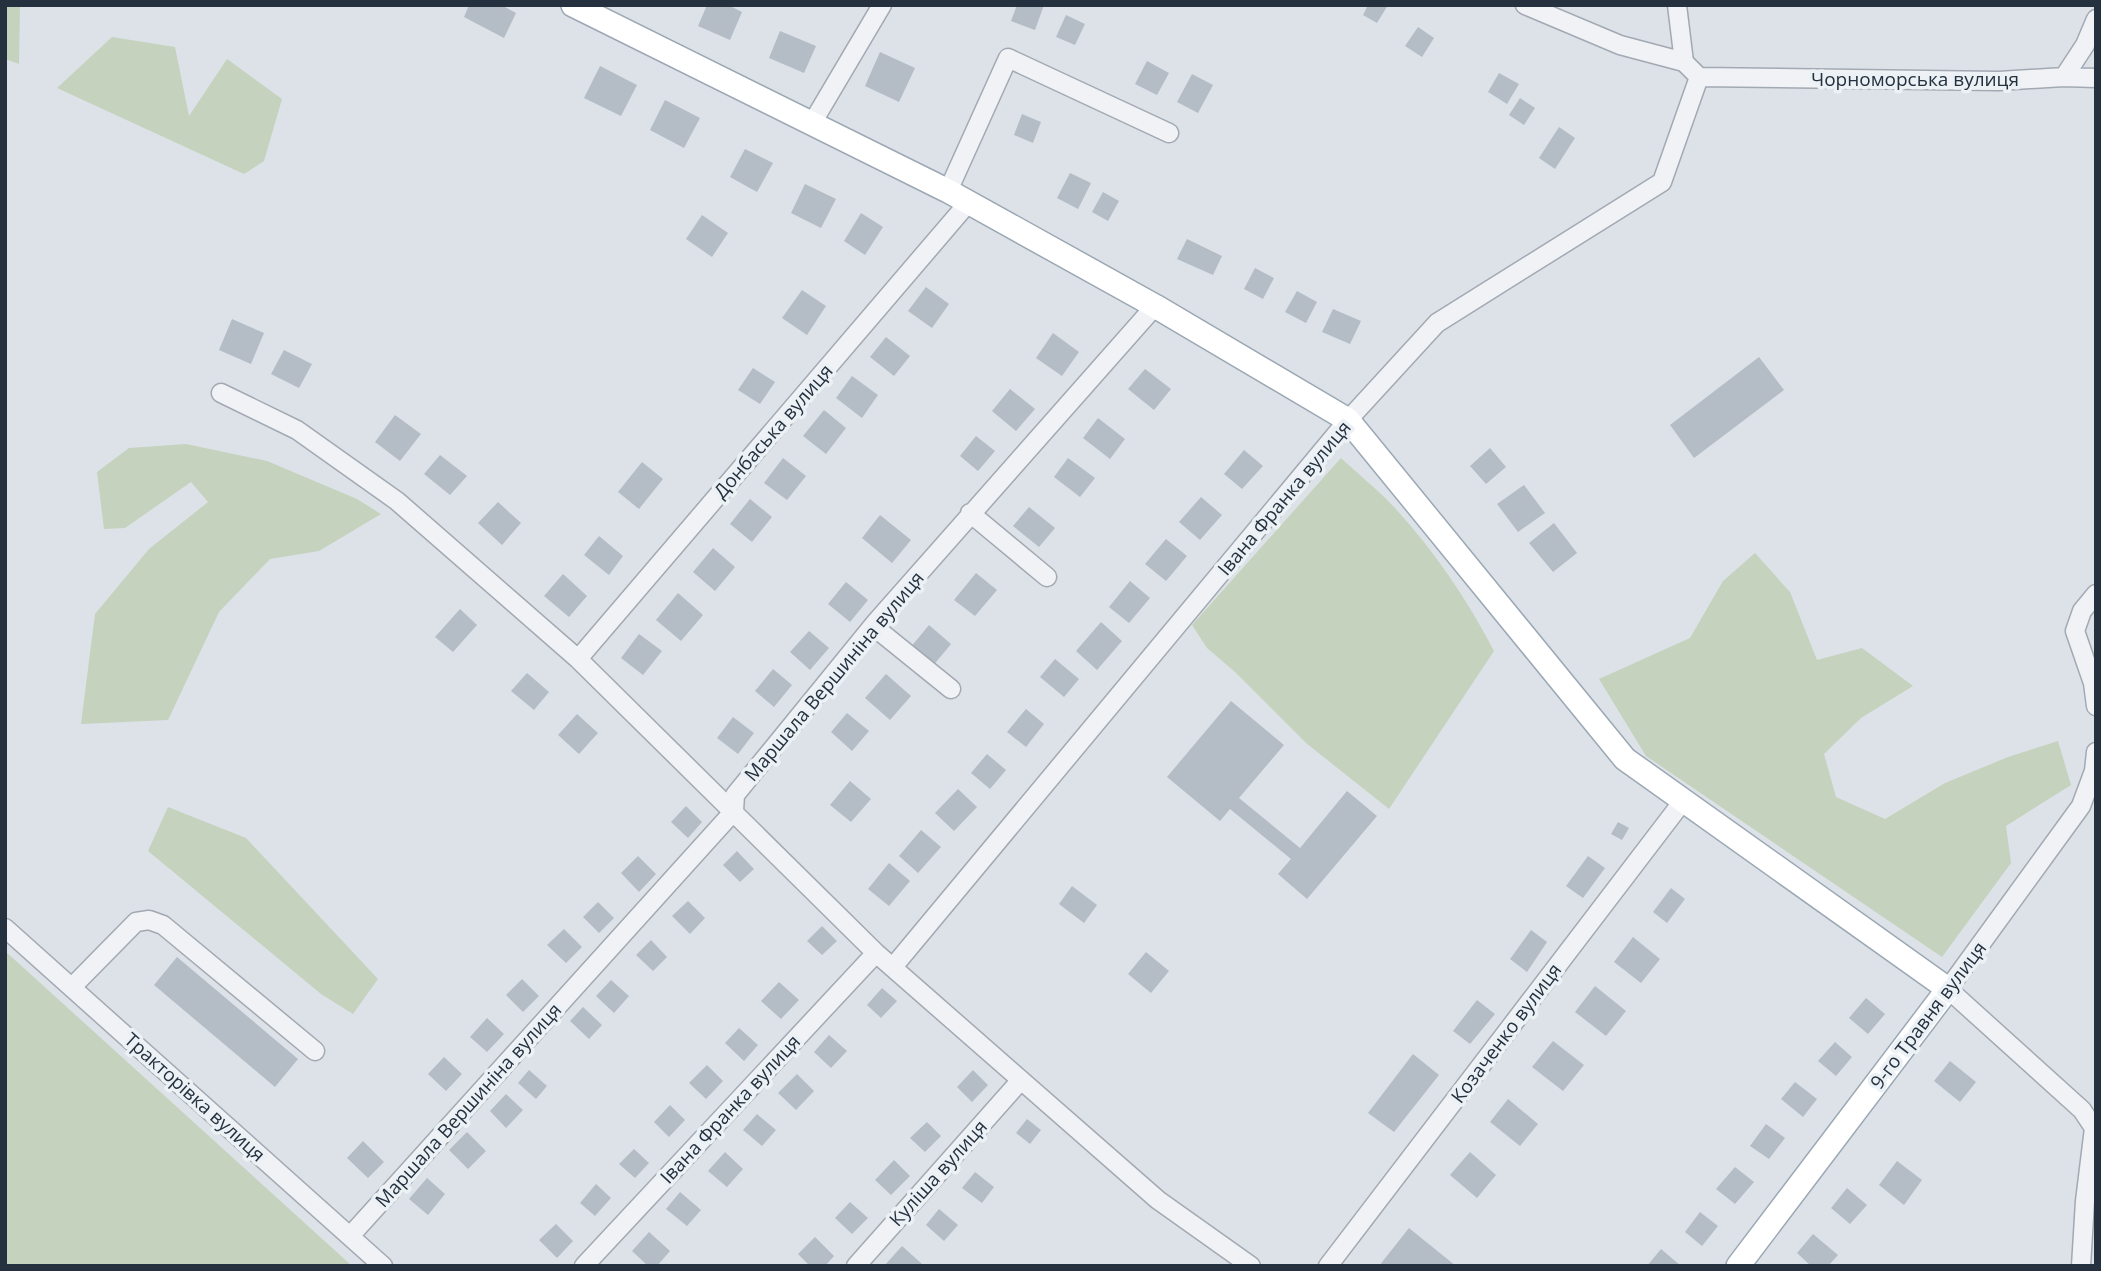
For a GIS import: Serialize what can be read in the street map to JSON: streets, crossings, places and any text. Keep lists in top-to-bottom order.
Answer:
{
  "streets": {
    "main road": ["9-го Травня вулиця"],
    "street": [
      "Чорноморська вулиця",
      "Донбаська вулиця",
      "Івана Франка вулиця",
      "Маршала Вершиніна вулиця",
      "Козаченко вулиця",
      "Тракторівка вулиця",
      "Куліша вулиця"
    ]
  },
  "crossings": [
    ["Чорноморська вулиця", "Івана Франка вулиця"],
    ["Маршала Вершиніна вулиця", "Тракторівка вулиця"]
  ]
}
